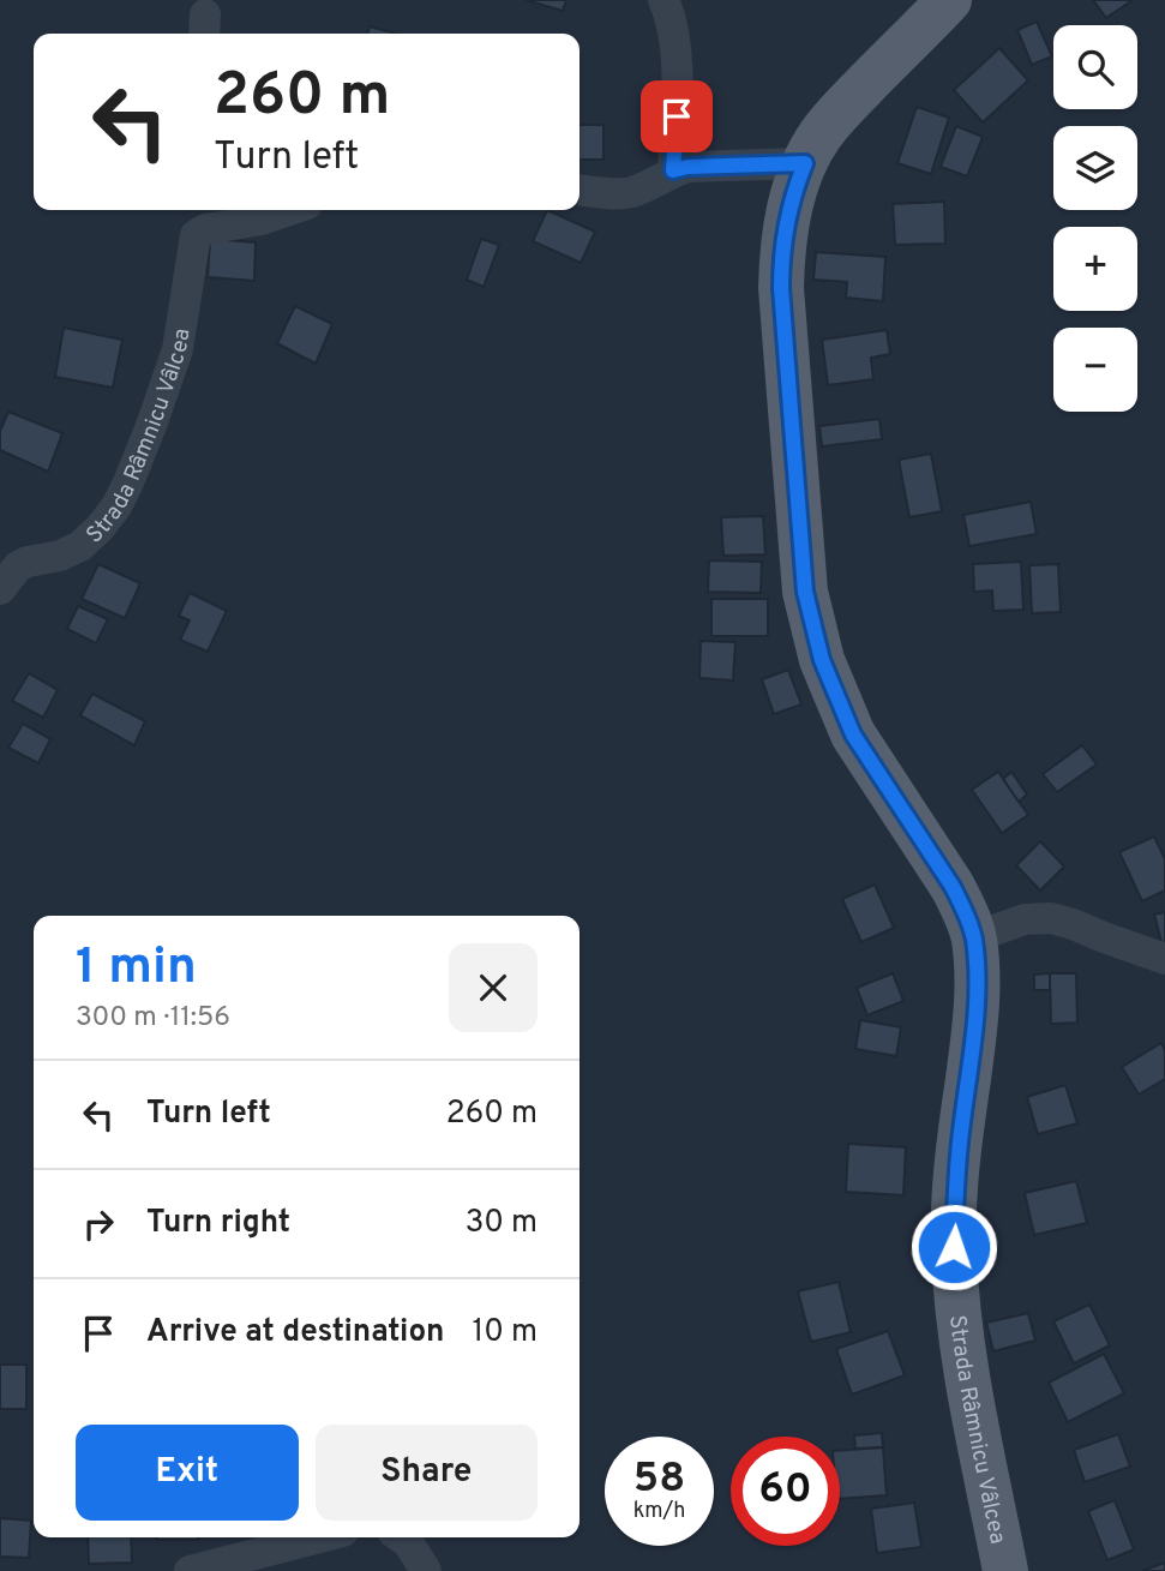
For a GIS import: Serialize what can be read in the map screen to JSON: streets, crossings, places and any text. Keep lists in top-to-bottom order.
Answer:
{
  "streets": {
    "main road": ["Strada Râmnicu Vâlcea"]
  },
  "page": {
    "map_buttons": ["+", "−"],
    "turn": ["260 m", "Turn left"],
    "heading": ["1 min", "300 m · 11:56"],
    "list": [
      {
        "name": "Turn left",
        "value": "260 m"
      },
      {
        "name": "Turn right",
        "value": "30 m"
      },
      {
        "name": "Arrive at destination",
        "value": "10 m"
      }
    ],
    "buttons": ["Exit", "Share"],
    "speed": "58 km/h",
    "limit": "60"
  }
}
